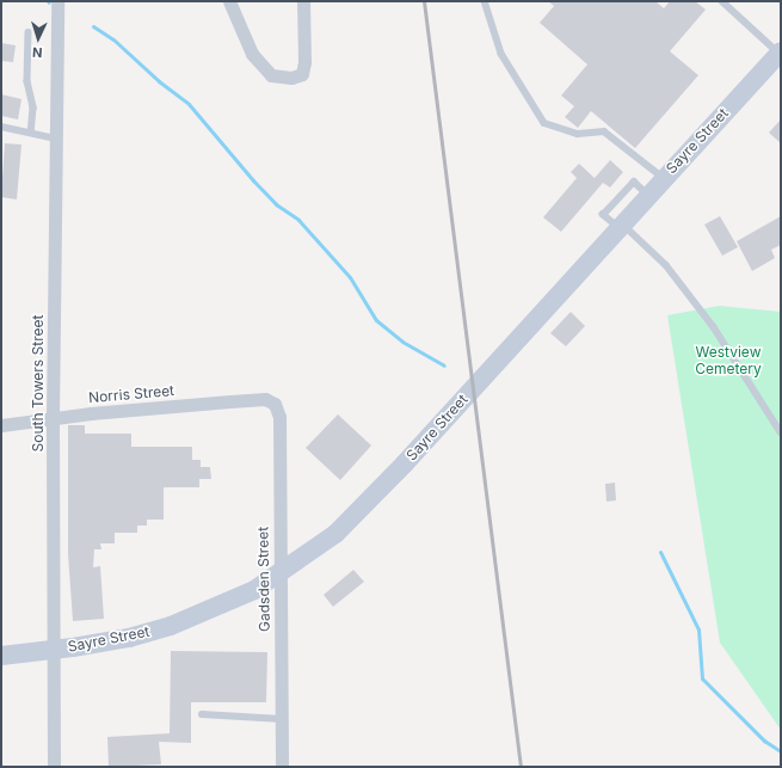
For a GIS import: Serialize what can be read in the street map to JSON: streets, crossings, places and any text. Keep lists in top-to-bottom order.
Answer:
{
  "streets": {
    "main road": ["Sayre Street"],
    "street": ["South Towers Street", "Norris Street", "Gadsden Street"]
  },
  "crossings": [
    ["Sayre Street", "South Towers Street"],
    ["Sayre Street", "Gadsden Street"],
    ["South Towers Street", "Norris Street"],
    ["Norris Street", "Gadsden Street"]
  ],
  "parks": ["Westview Cemetery"],
  "north": "bottom"
}
